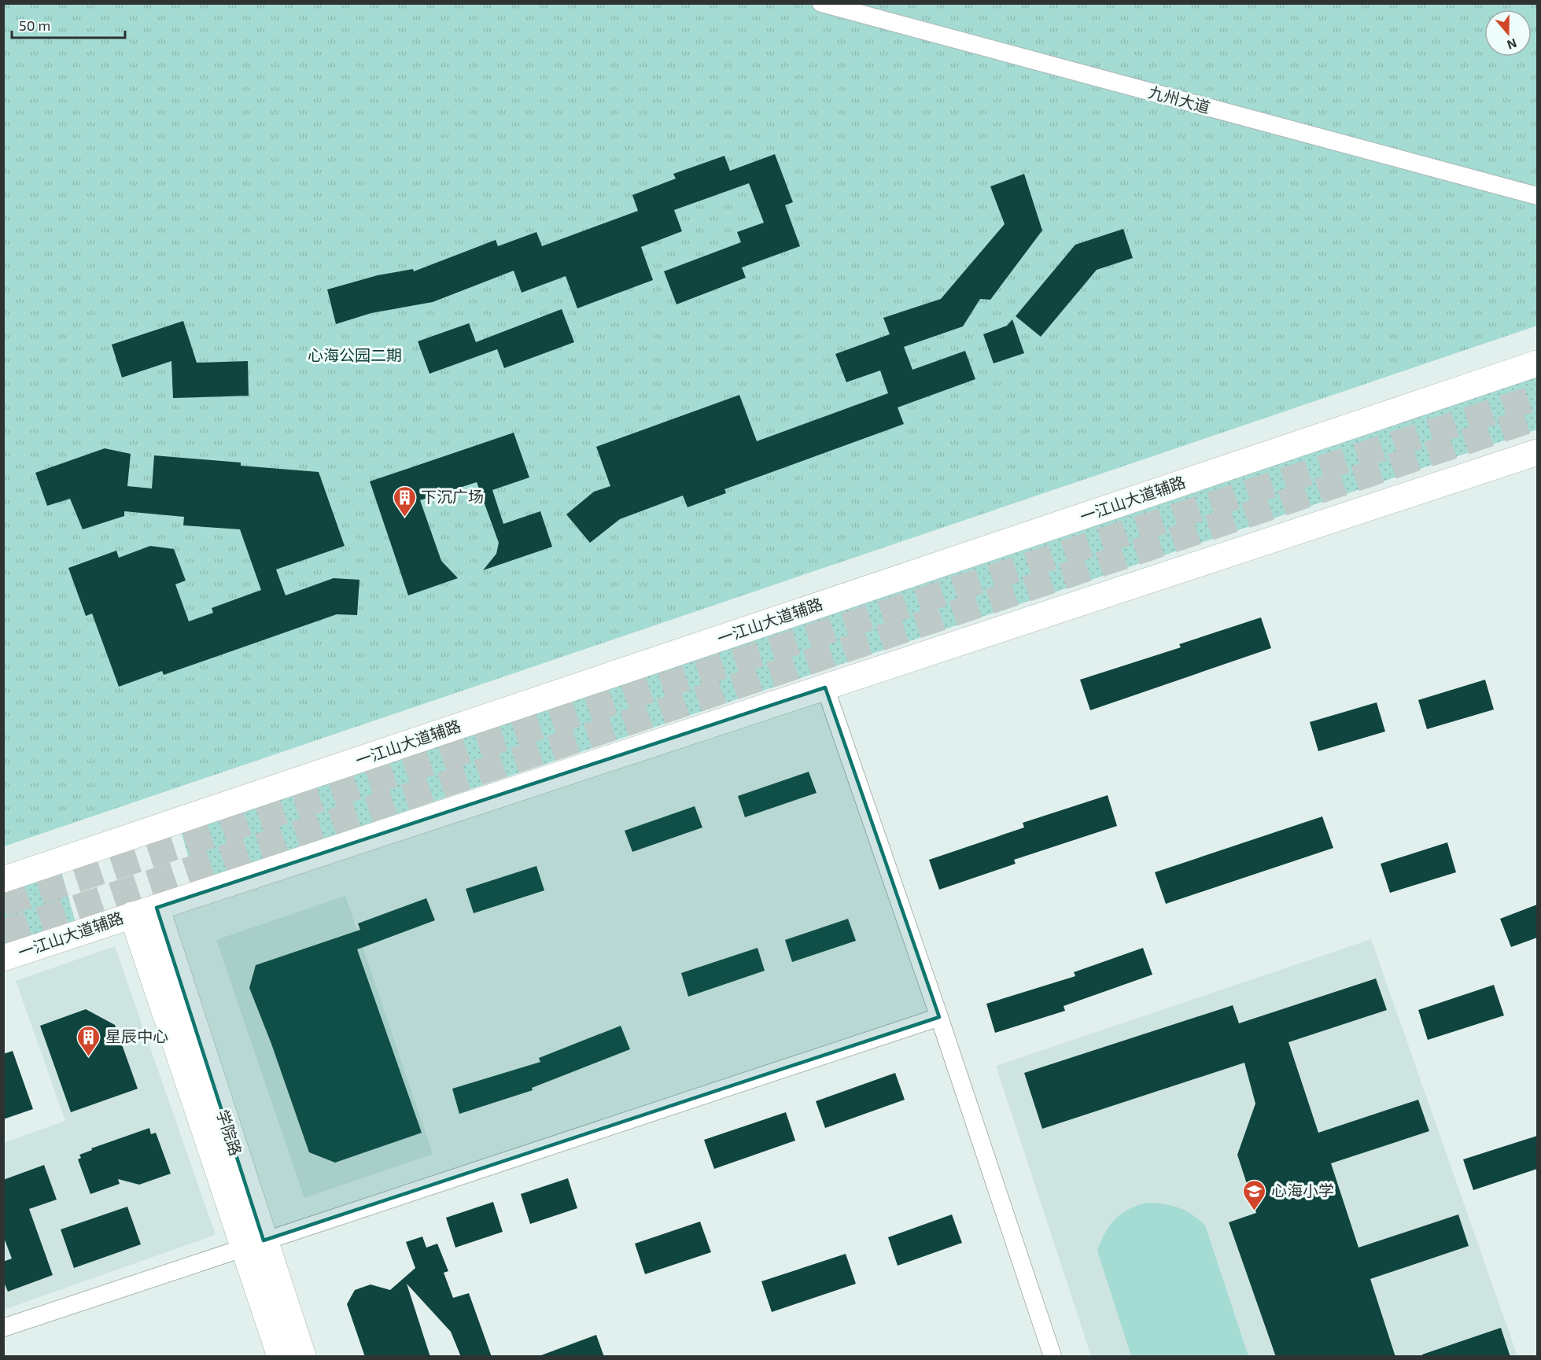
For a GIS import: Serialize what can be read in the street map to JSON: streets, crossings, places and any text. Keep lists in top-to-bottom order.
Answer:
{
  "streets": {
    "main road": ["一江山大道辅路", "学院路"],
    "street": ["九州大道"]
  },
  "crossings": [
    ["一江山大道辅路", "学院路"]
  ],
  "parks": ["心海公园二期"],
  "places": {
    "building": ["下沉广场", "星辰中心"],
    "school or university": ["心海小学"]
  },
  "scale_bar": "50 m",
  "north": "bottom"
}
